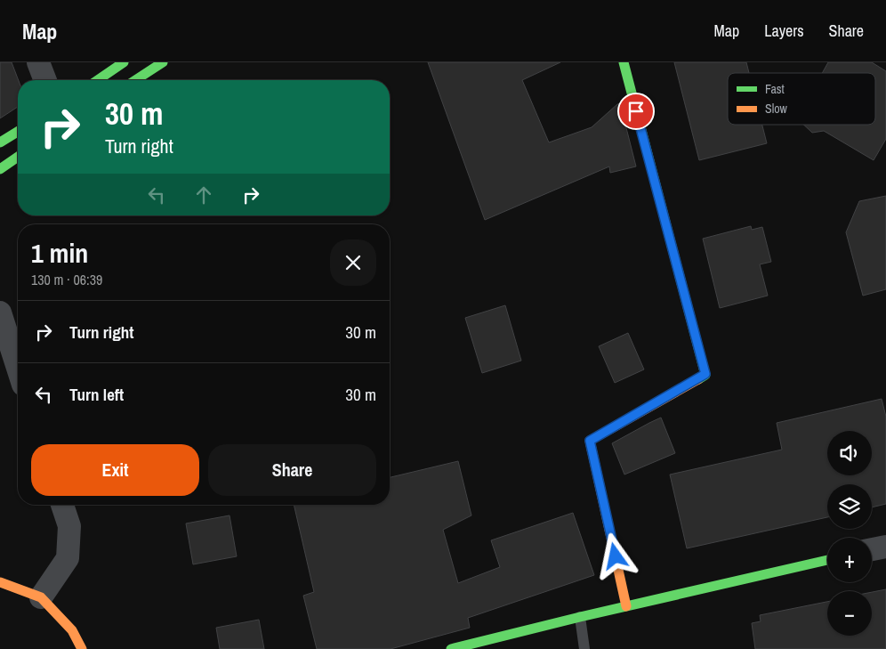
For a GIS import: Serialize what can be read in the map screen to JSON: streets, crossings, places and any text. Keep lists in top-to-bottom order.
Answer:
{
  "legend": ["Fast", "Slow"],
  "page": {
    "header": "Map",
    "nav": ["Map", "Layers", "Share"],
    "turn": ["30 m", "Turn right"],
    "heading": ["1 min", "130 m · 06:39"],
    "list": [
      {
        "name": "Turn right",
        "value": "30 m"
      },
      {
        "name": "Turn left",
        "value": "30 m"
      }
    ],
    "map_buttons": ["+", "−"],
    "buttons": ["Exit", "Share"]
  }
}
